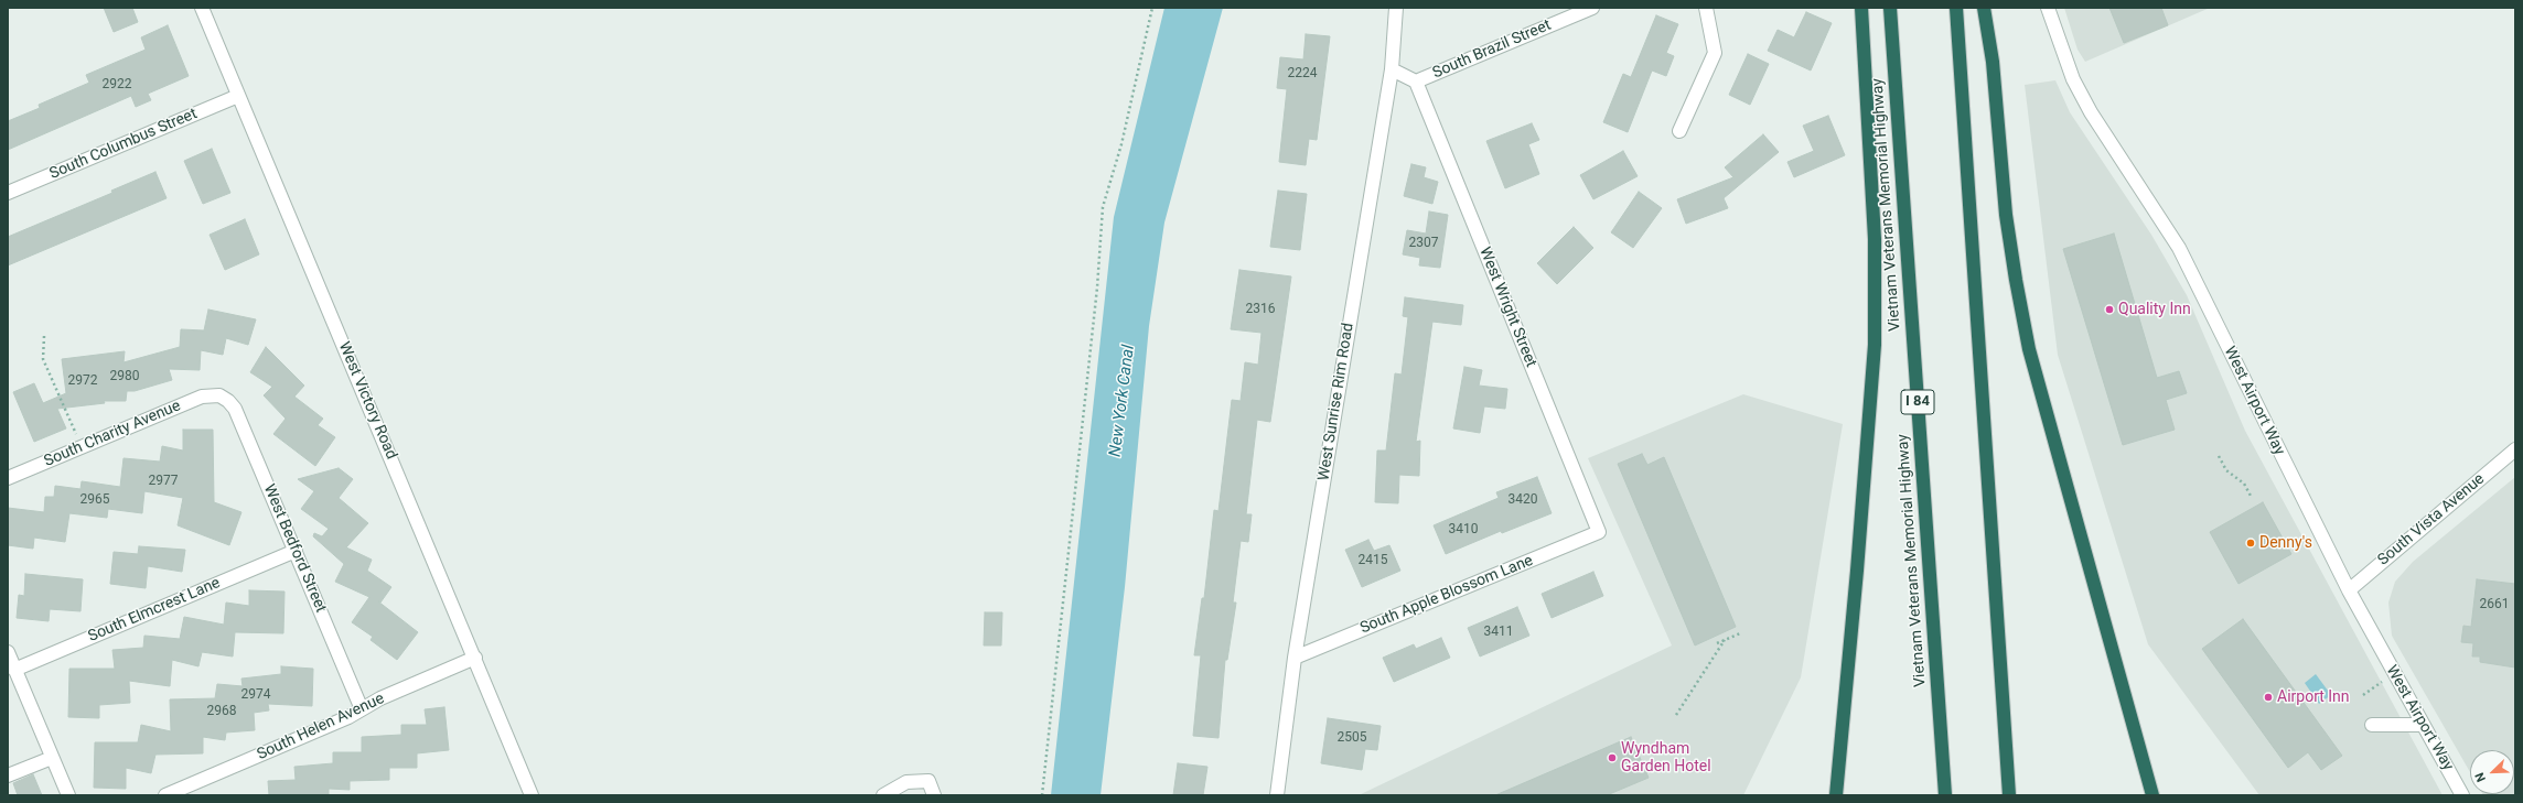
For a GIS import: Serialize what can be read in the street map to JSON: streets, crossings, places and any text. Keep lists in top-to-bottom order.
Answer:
{
  "streets": {
    "highway": ["Vietnam Veterans Memorial Highway", "I 84"],
    "street": [
      "South Brazil Street",
      "South Columbus Street",
      "West Wright Street",
      "West Victory Road",
      "West Airport Way",
      "West Sunrise Rim Road",
      "South Charity Avenue",
      "South Vista Avenue",
      "West Bedford Street",
      "South Apple Blossom Lane",
      "South Elmcrest Lane",
      "South Helen Avenue"
    ]
  },
  "crossings": [
    ["South Brazil Street", "West Wright Street"],
    ["South Brazil Street", "West Sunrise Rim Road"],
    ["South Columbus Street", "West Victory Road"],
    ["West Wright Street", "South Apple Blossom Lane"],
    ["West Victory Road", "South Helen Avenue"],
    ["West Airport Way", "South Vista Avenue"],
    ["West Sunrise Rim Road", "South Apple Blossom Lane"],
    ["South Charity Avenue", "West Bedford Street"],
    ["West Bedford Street", "South Elmcrest Lane"],
    ["West Bedford Street", "South Helen Avenue"]
  ],
  "water": ["New York Canal"],
  "places": [
    "Quality Inn",
    "Denny's",
    "Airport Inn",
    "Wyndham Garden Hotel"
  ],
  "house_numbers": [
    "2224",
    "2922",
    "2307",
    "2316",
    "2980",
    "2972",
    "2977",
    "2965",
    "3420",
    "3410",
    "2415",
    "2661",
    "3411",
    "2974",
    "2968",
    "2505"
  ],
  "north": "bottom left"
}
